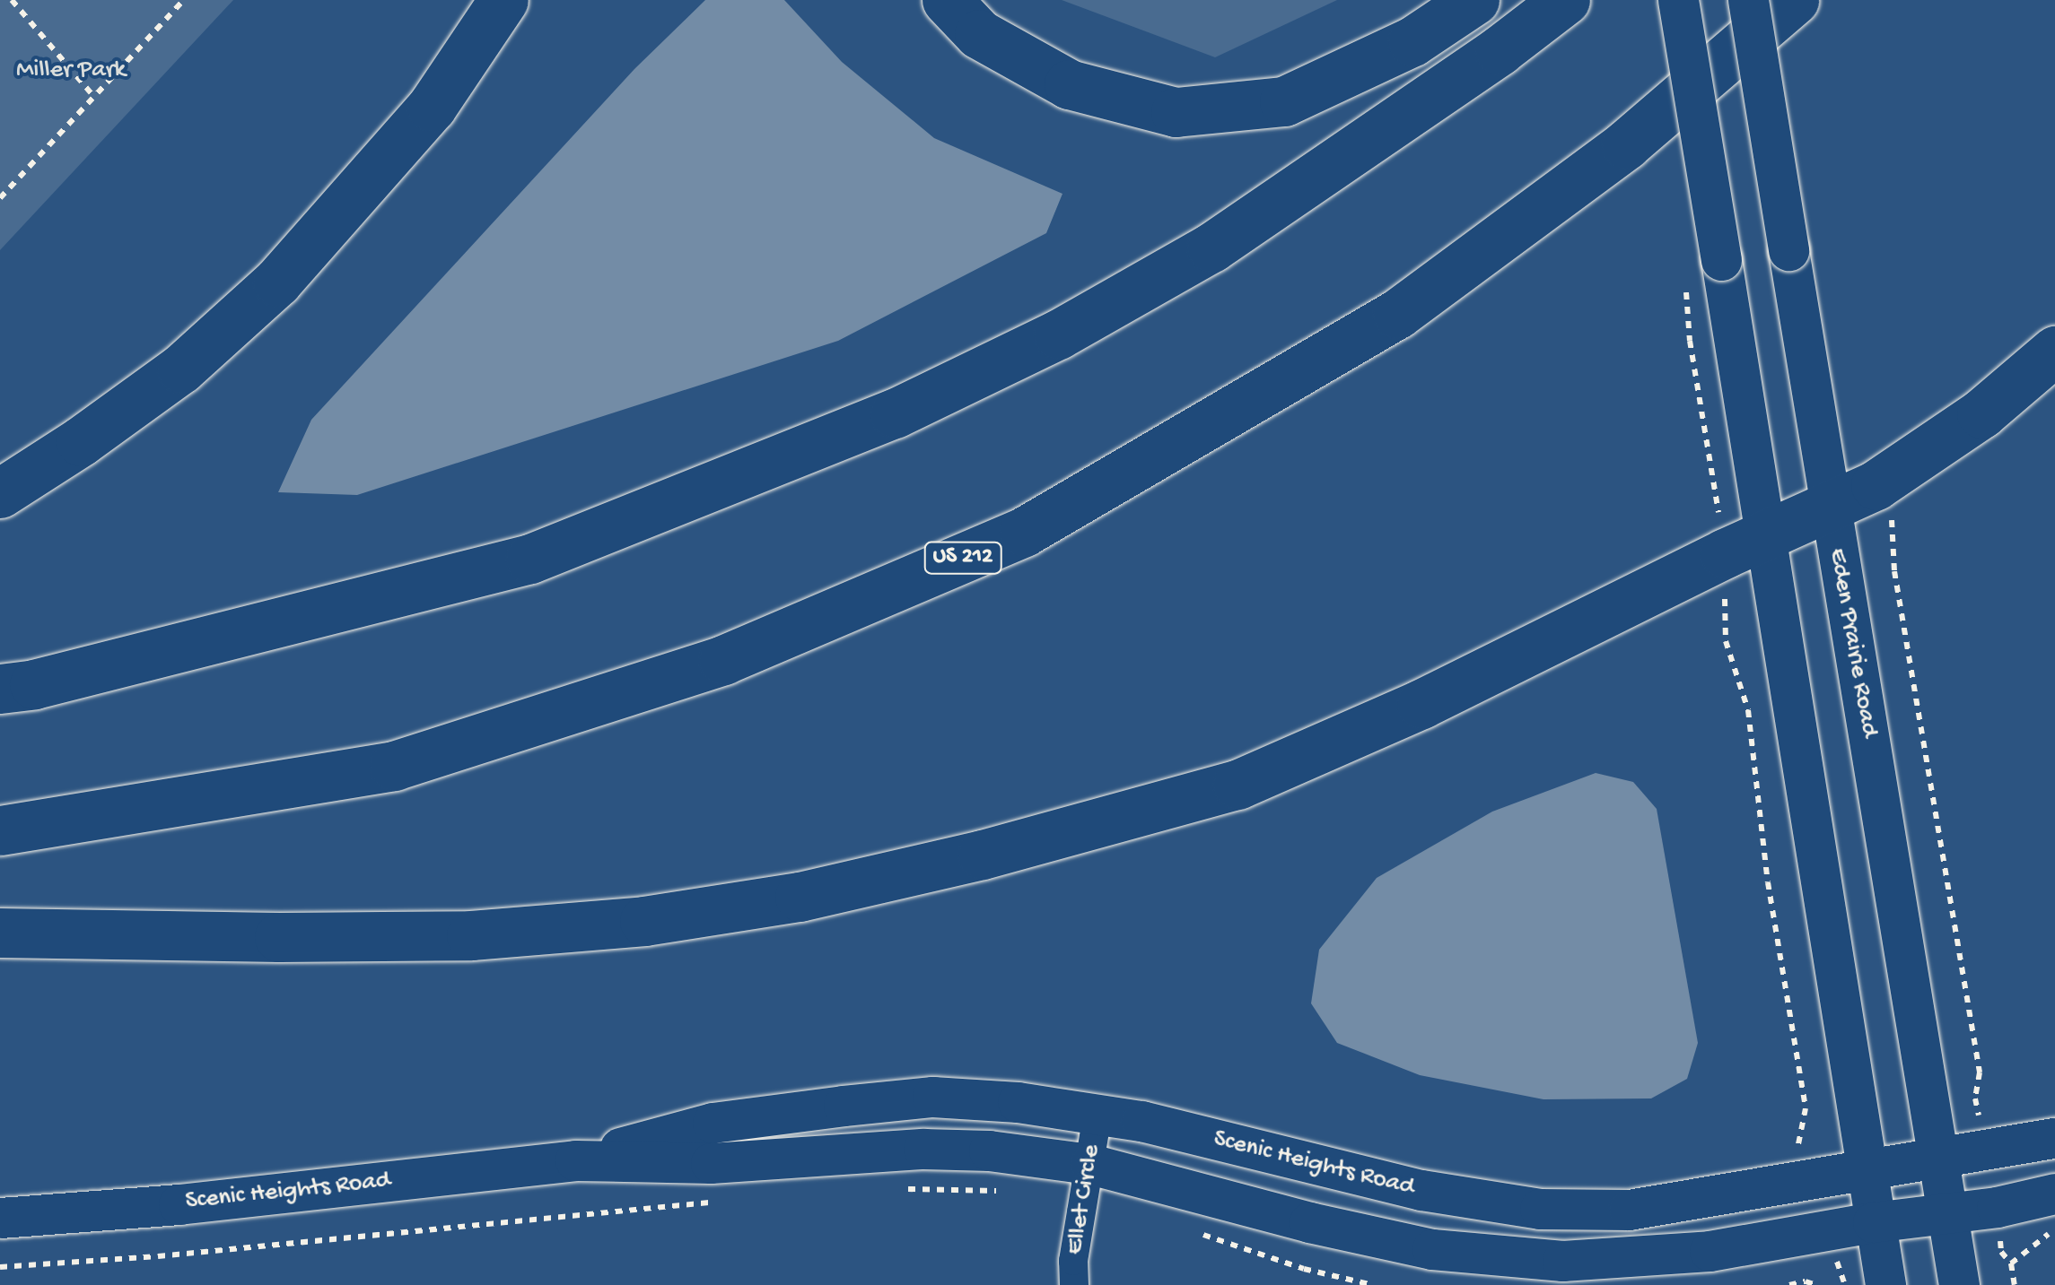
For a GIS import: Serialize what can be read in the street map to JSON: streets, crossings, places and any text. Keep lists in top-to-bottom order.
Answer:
{
  "streets": {
    "highway": ["US 212"],
    "street": ["Eden Prairie Road", "Scenic Heights Road", "Ellet Circle"]
  },
  "crossings": [
    ["Eden Prairie Road", "Scenic Heights Road"],
    ["Scenic Heights Road", "Ellet Circle"]
  ],
  "parks": ["Miller Park"]
}
